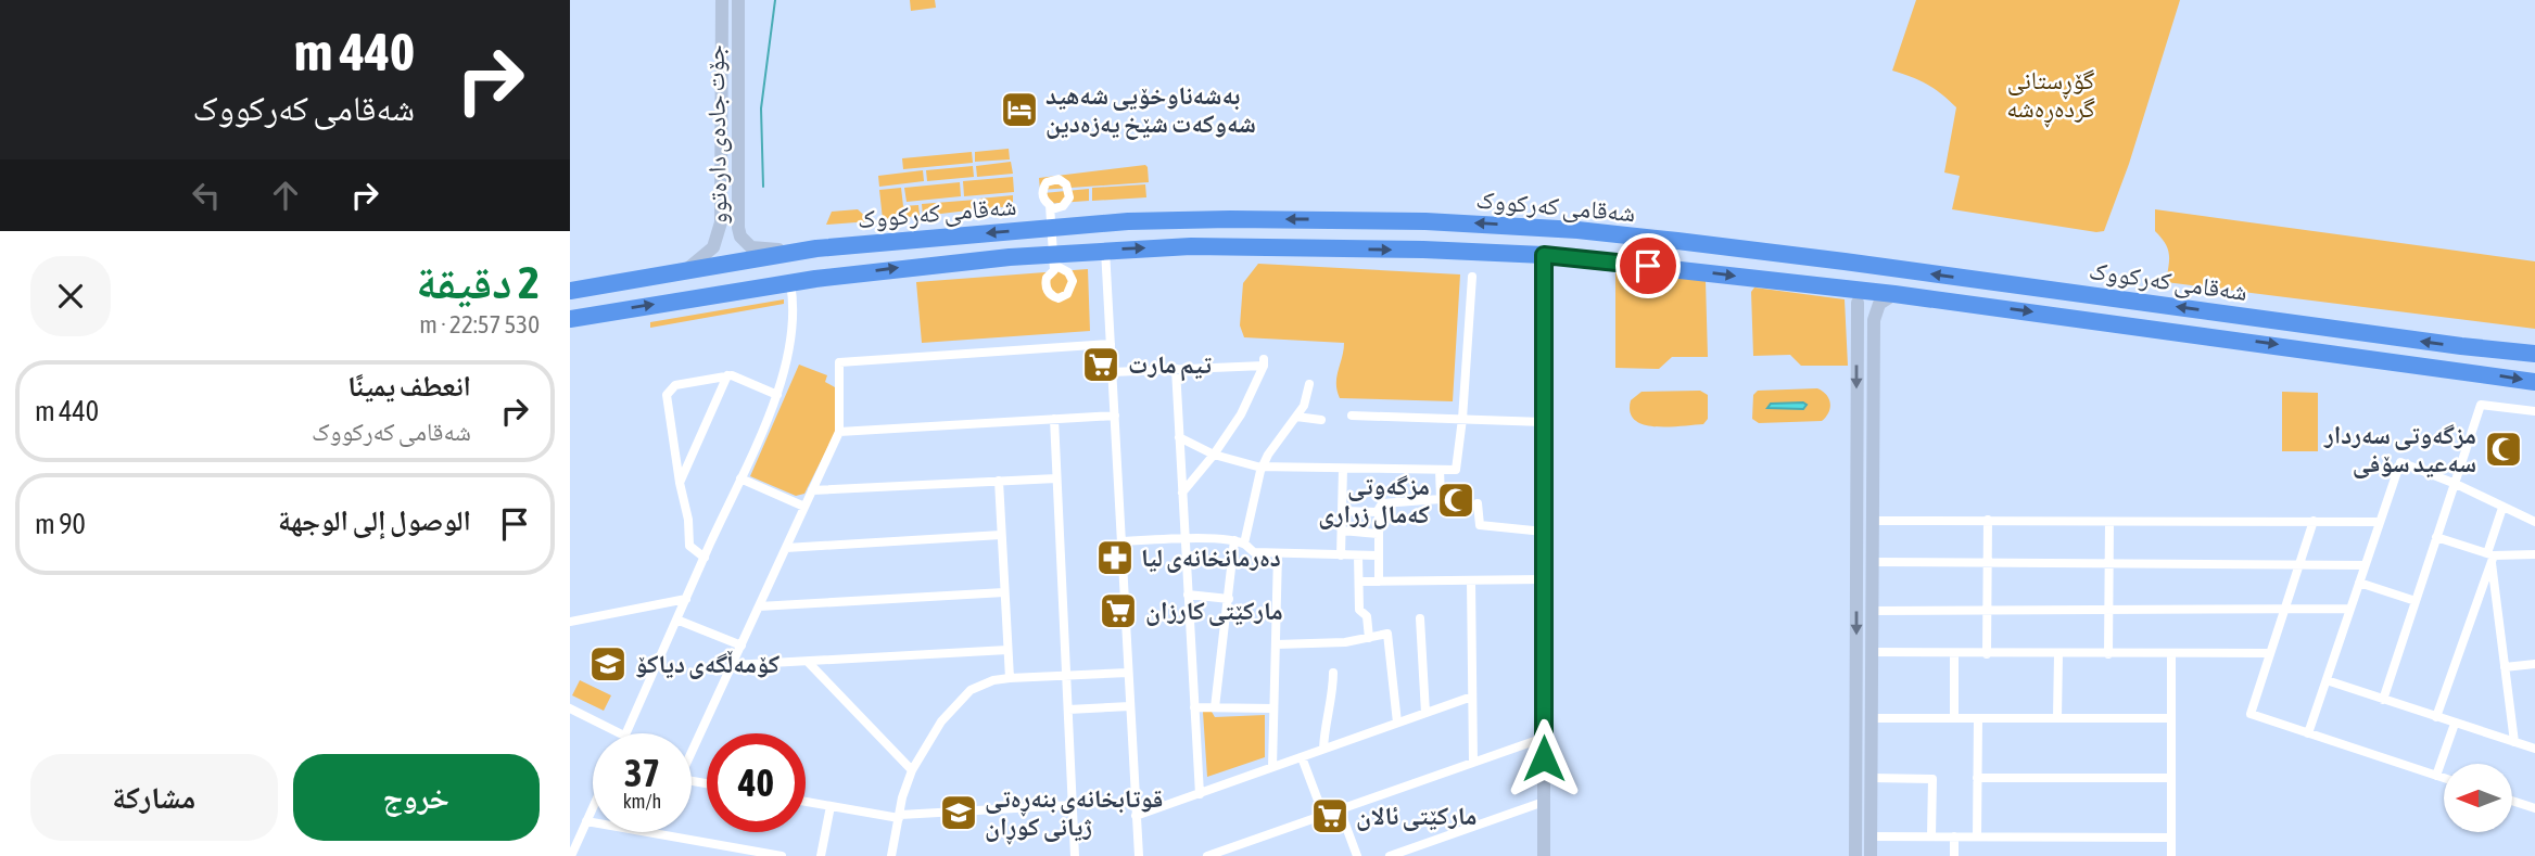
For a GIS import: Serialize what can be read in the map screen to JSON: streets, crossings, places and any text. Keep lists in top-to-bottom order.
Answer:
{
  "streets": {
    "highway": ["شەقامی کەرکووک"],
    "street": ["جۆت جادەی دارەتوو"]
  },
  "crossings": [
    ["جۆت جادەی دارەتوو", "شەقامی کەرکووک"]
  ],
  "parks": ["گۆڕستانی گردەڕەشە"],
  "places": {
    "hotel": ["بەشەناوخۆیی شەهید شەوکەت شێخ یەزەدین"],
    "supermarket": ["تیم مارت", "مارکێتی کارزان", "مارکێتی ئالان"],
    "mosque": ["مزگەوتی سەردار سەعید سۆفی", "مزگەوتی کەمال زراری"],
    "pharmacy": ["دەرمانخانەی لیا"],
    "school or university": ["کۆمەڵگەی دیاکۆ", "قوتابخانەی بنەڕەتی ژیانی کوڕان"]
  },
  "north": "left",
  "page": {
    "turn": ["440 m", "شەقامی کەرکووک"],
    "heading": ["2 دقيقة", "530 m · 22:57"],
    "list": [
      {
        "name": "انعطف يمينًا",
        "note": "شەقامی کەرکووک",
        "value": "440 m"
      },
      {
        "name": "الوصول إلى الوجهة",
        "value": "90 m"
      }
    ],
    "speed": "37 km/h",
    "limit": "40",
    "buttons": ["خروج", "مشاركة"]
  }
}
